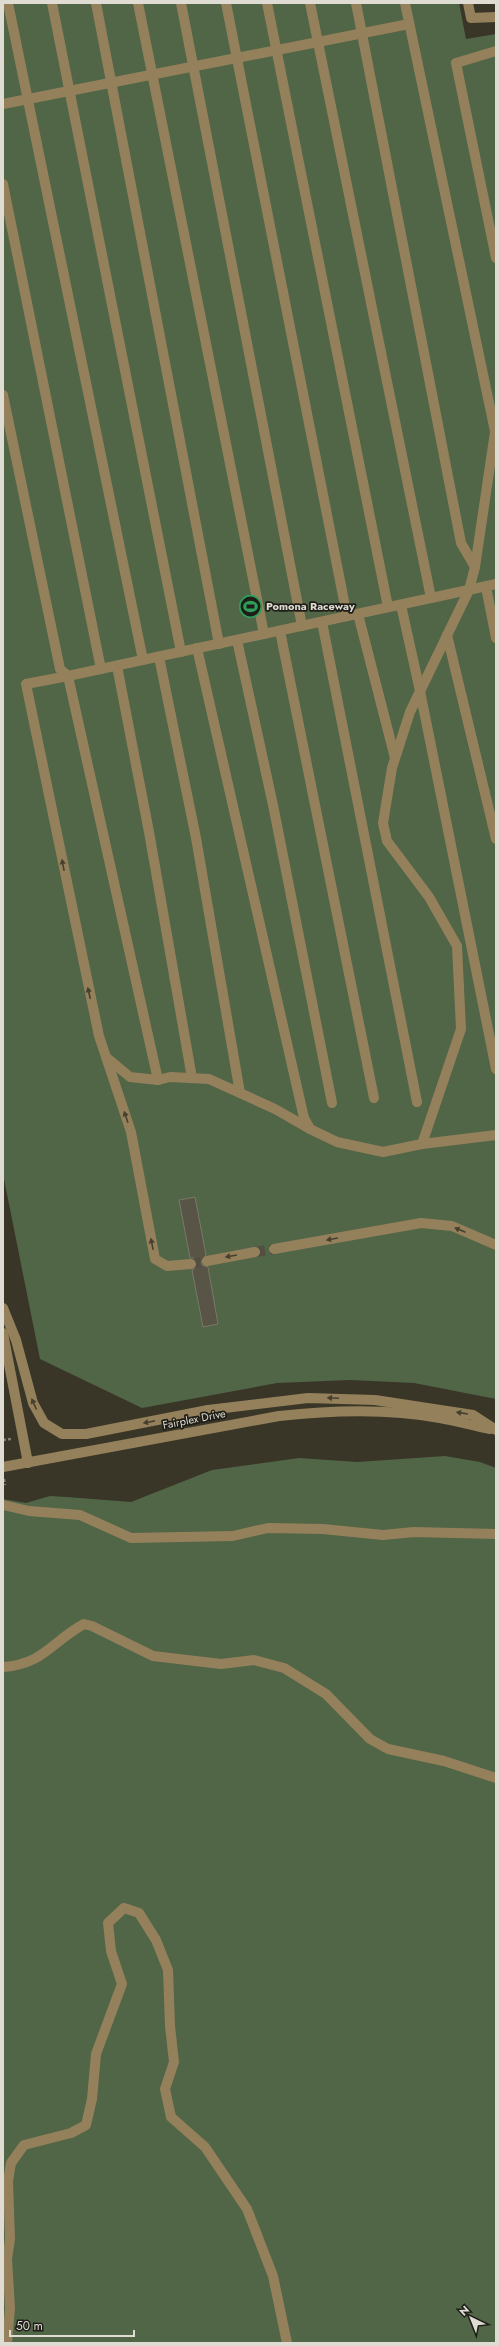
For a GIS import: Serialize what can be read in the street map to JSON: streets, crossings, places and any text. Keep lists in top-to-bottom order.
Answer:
{
  "streets": {
    "street": ["Fairplex Drive"]
  },
  "places": {
    "sports": ["Pomona Raceway"]
  },
  "scale_bar": "50 m",
  "north": "top left"
}
